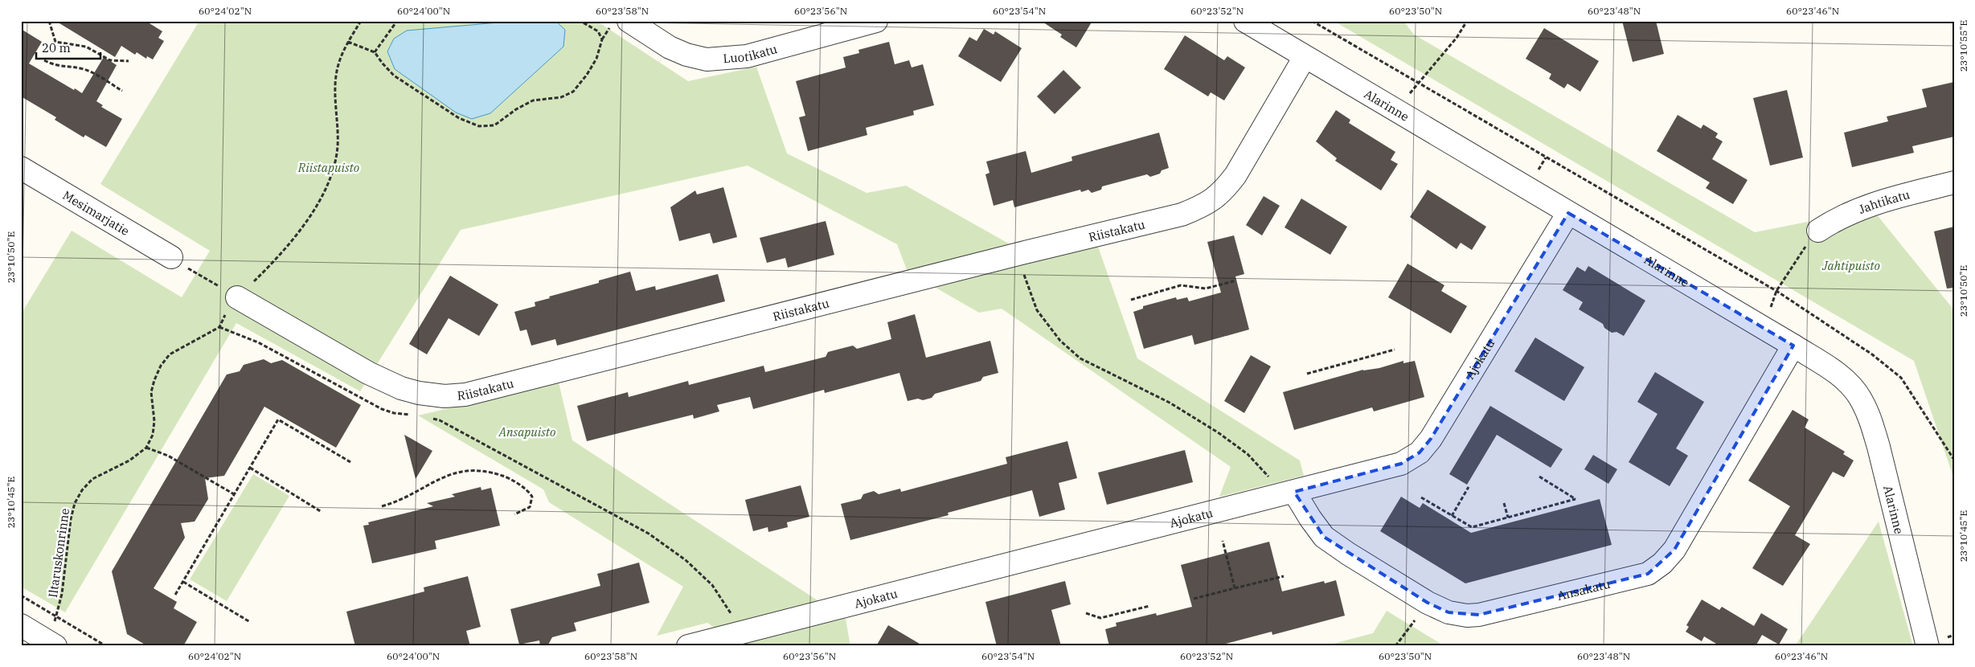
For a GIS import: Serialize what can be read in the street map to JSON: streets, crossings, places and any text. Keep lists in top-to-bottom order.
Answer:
{
  "streets": {
    "street": [
      "Luotikatu",
      "Alarinne",
      "Jahtikatu",
      "Mesimarjatie",
      "Riistakatu",
      "Ajokatu",
      "Ansakatu"
    ],
    "path": ["Iltaruskonrinne"]
  },
  "crossings": [
    ["Alarinne", "Riistakatu"],
    ["Alarinne", "Ajokatu"],
    ["Alarinne", "Ansakatu"],
    ["Ajokatu", "Ansakatu"]
  ],
  "parks": ["Riistapuisto", "Jahtipuisto", "Ansapuisto"],
  "scale_bar": "20 m",
  "coordinates": [
    "60°24'02\"N",
    "60°24'00\"N",
    "60°23'58\"N",
    "60°23'56\"N",
    "60°23'54\"N",
    "60°23'52\"N",
    "60°23'50\"N",
    "60°23'48\"N",
    "60°23'46\"N",
    "23°10'55\"E",
    "23°10'50\"E",
    "23°10'45\"E"
  ]
}
